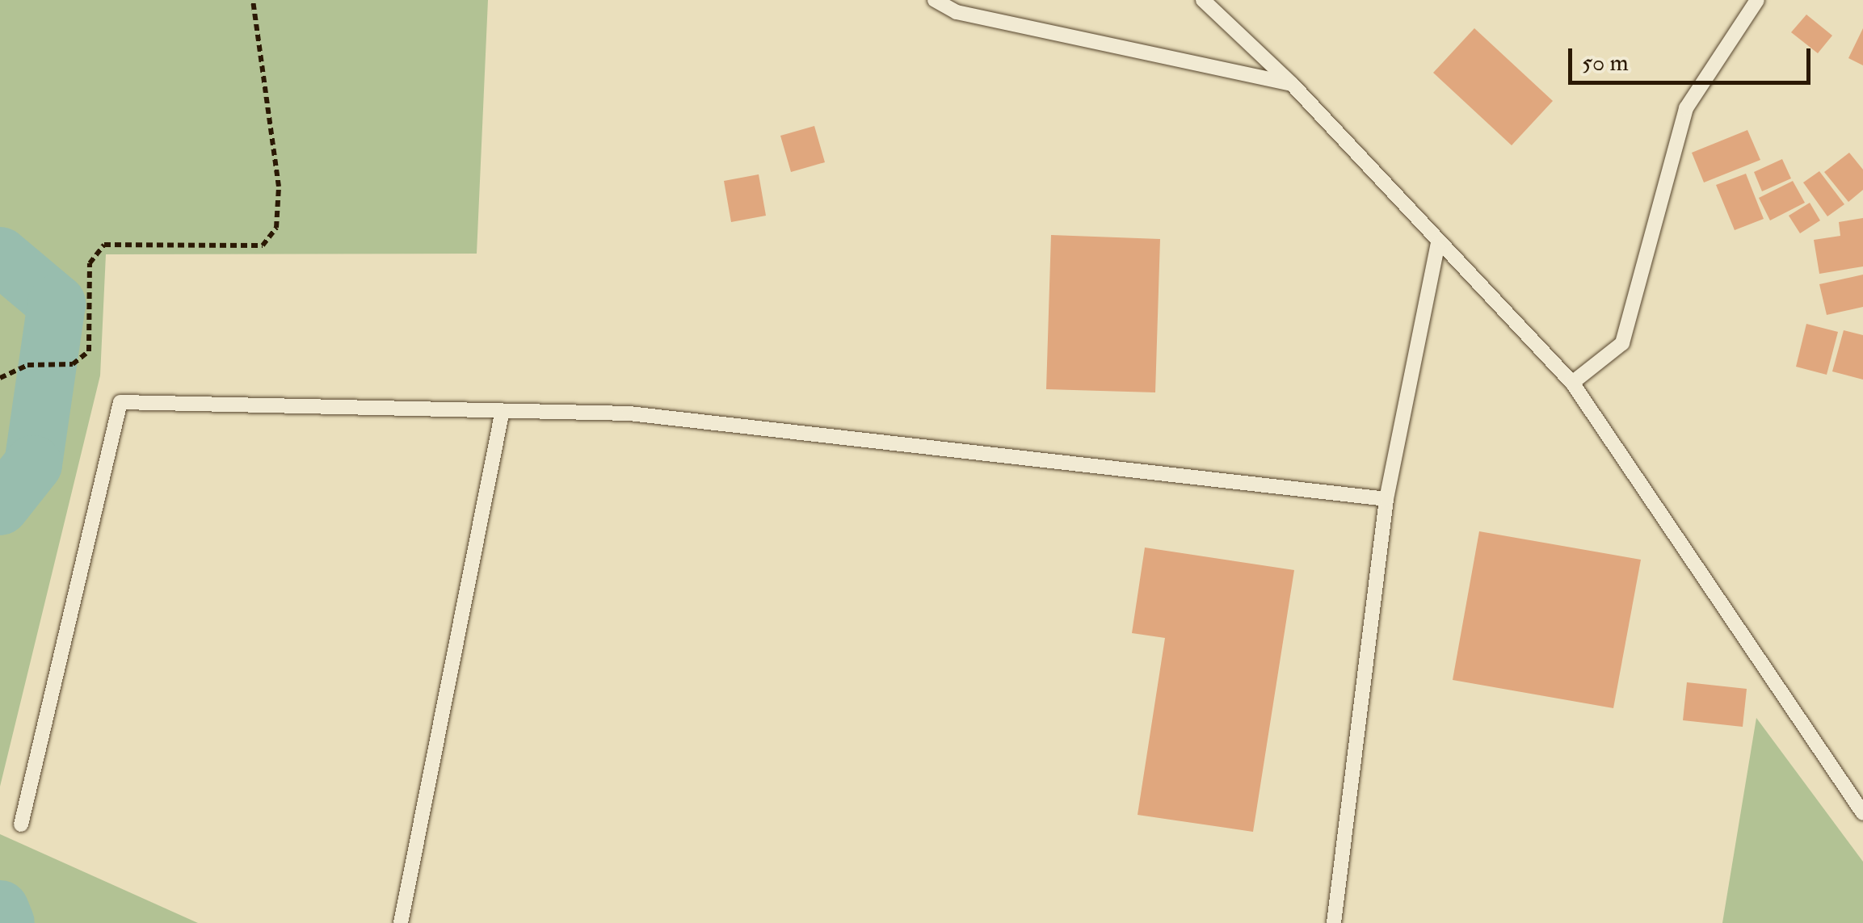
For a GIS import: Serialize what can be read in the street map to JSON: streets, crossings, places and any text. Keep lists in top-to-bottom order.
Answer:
{
  "scale_bar": "50 m"
}
